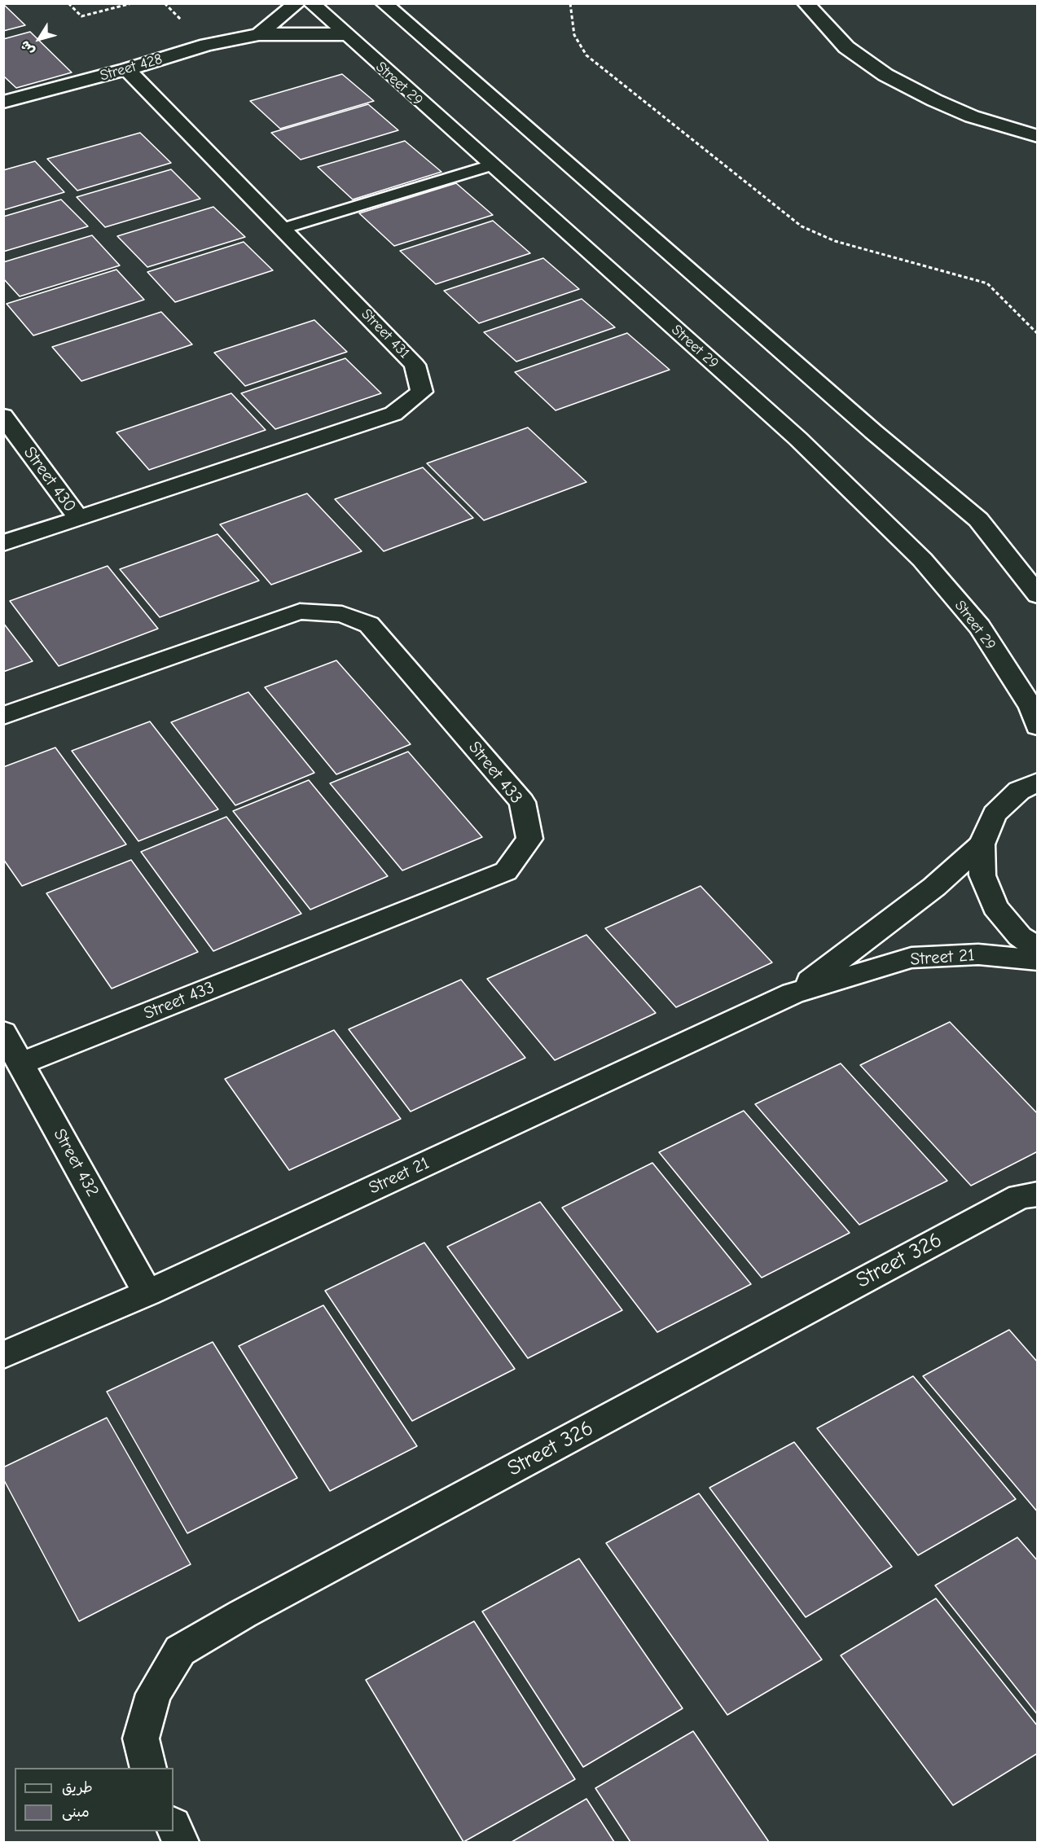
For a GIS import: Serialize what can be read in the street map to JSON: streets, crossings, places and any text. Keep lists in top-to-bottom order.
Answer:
{
  "streets": {
    "main road": [
      "Street 428",
      "Street 29",
      "Street 431",
      "Street 430",
      "Street 433",
      "Street 21",
      "Street 432",
      "Street 326"
    ]
  },
  "crossings": [
    ["Street 428", "Street 29"],
    ["Street 428", "Street 431"],
    ["Street 431", "Street 430"],
    ["Street 433", "Street 432"],
    ["Street 21", "Street 432"]
  ],
  "legend": ["طريق", "مبنى"],
  "north": "bottom left"
}
